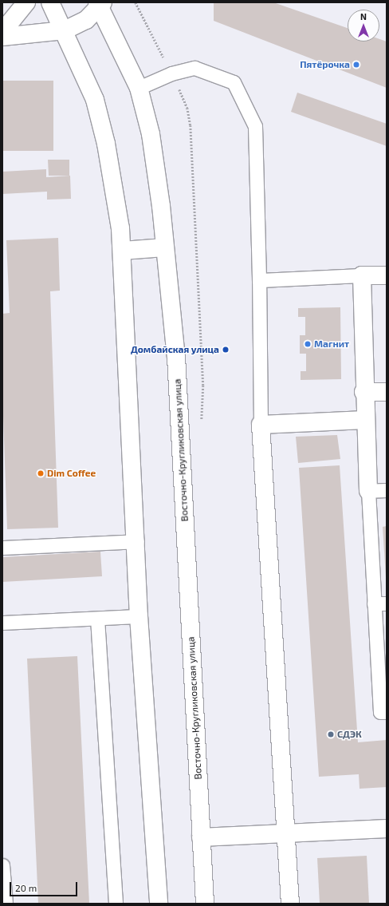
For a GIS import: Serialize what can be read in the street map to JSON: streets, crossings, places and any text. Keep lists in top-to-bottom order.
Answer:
{
  "streets": {
    "street": ["Восточно-Кругликовская улица"]
  },
  "places": [
    "Пятёрочка",
    "Магнит",
    "Домбайская улица",
    "Dim Coffee",
    "СДЭК"
  ],
  "scale_bar": "20 m",
  "north": "top"
}
